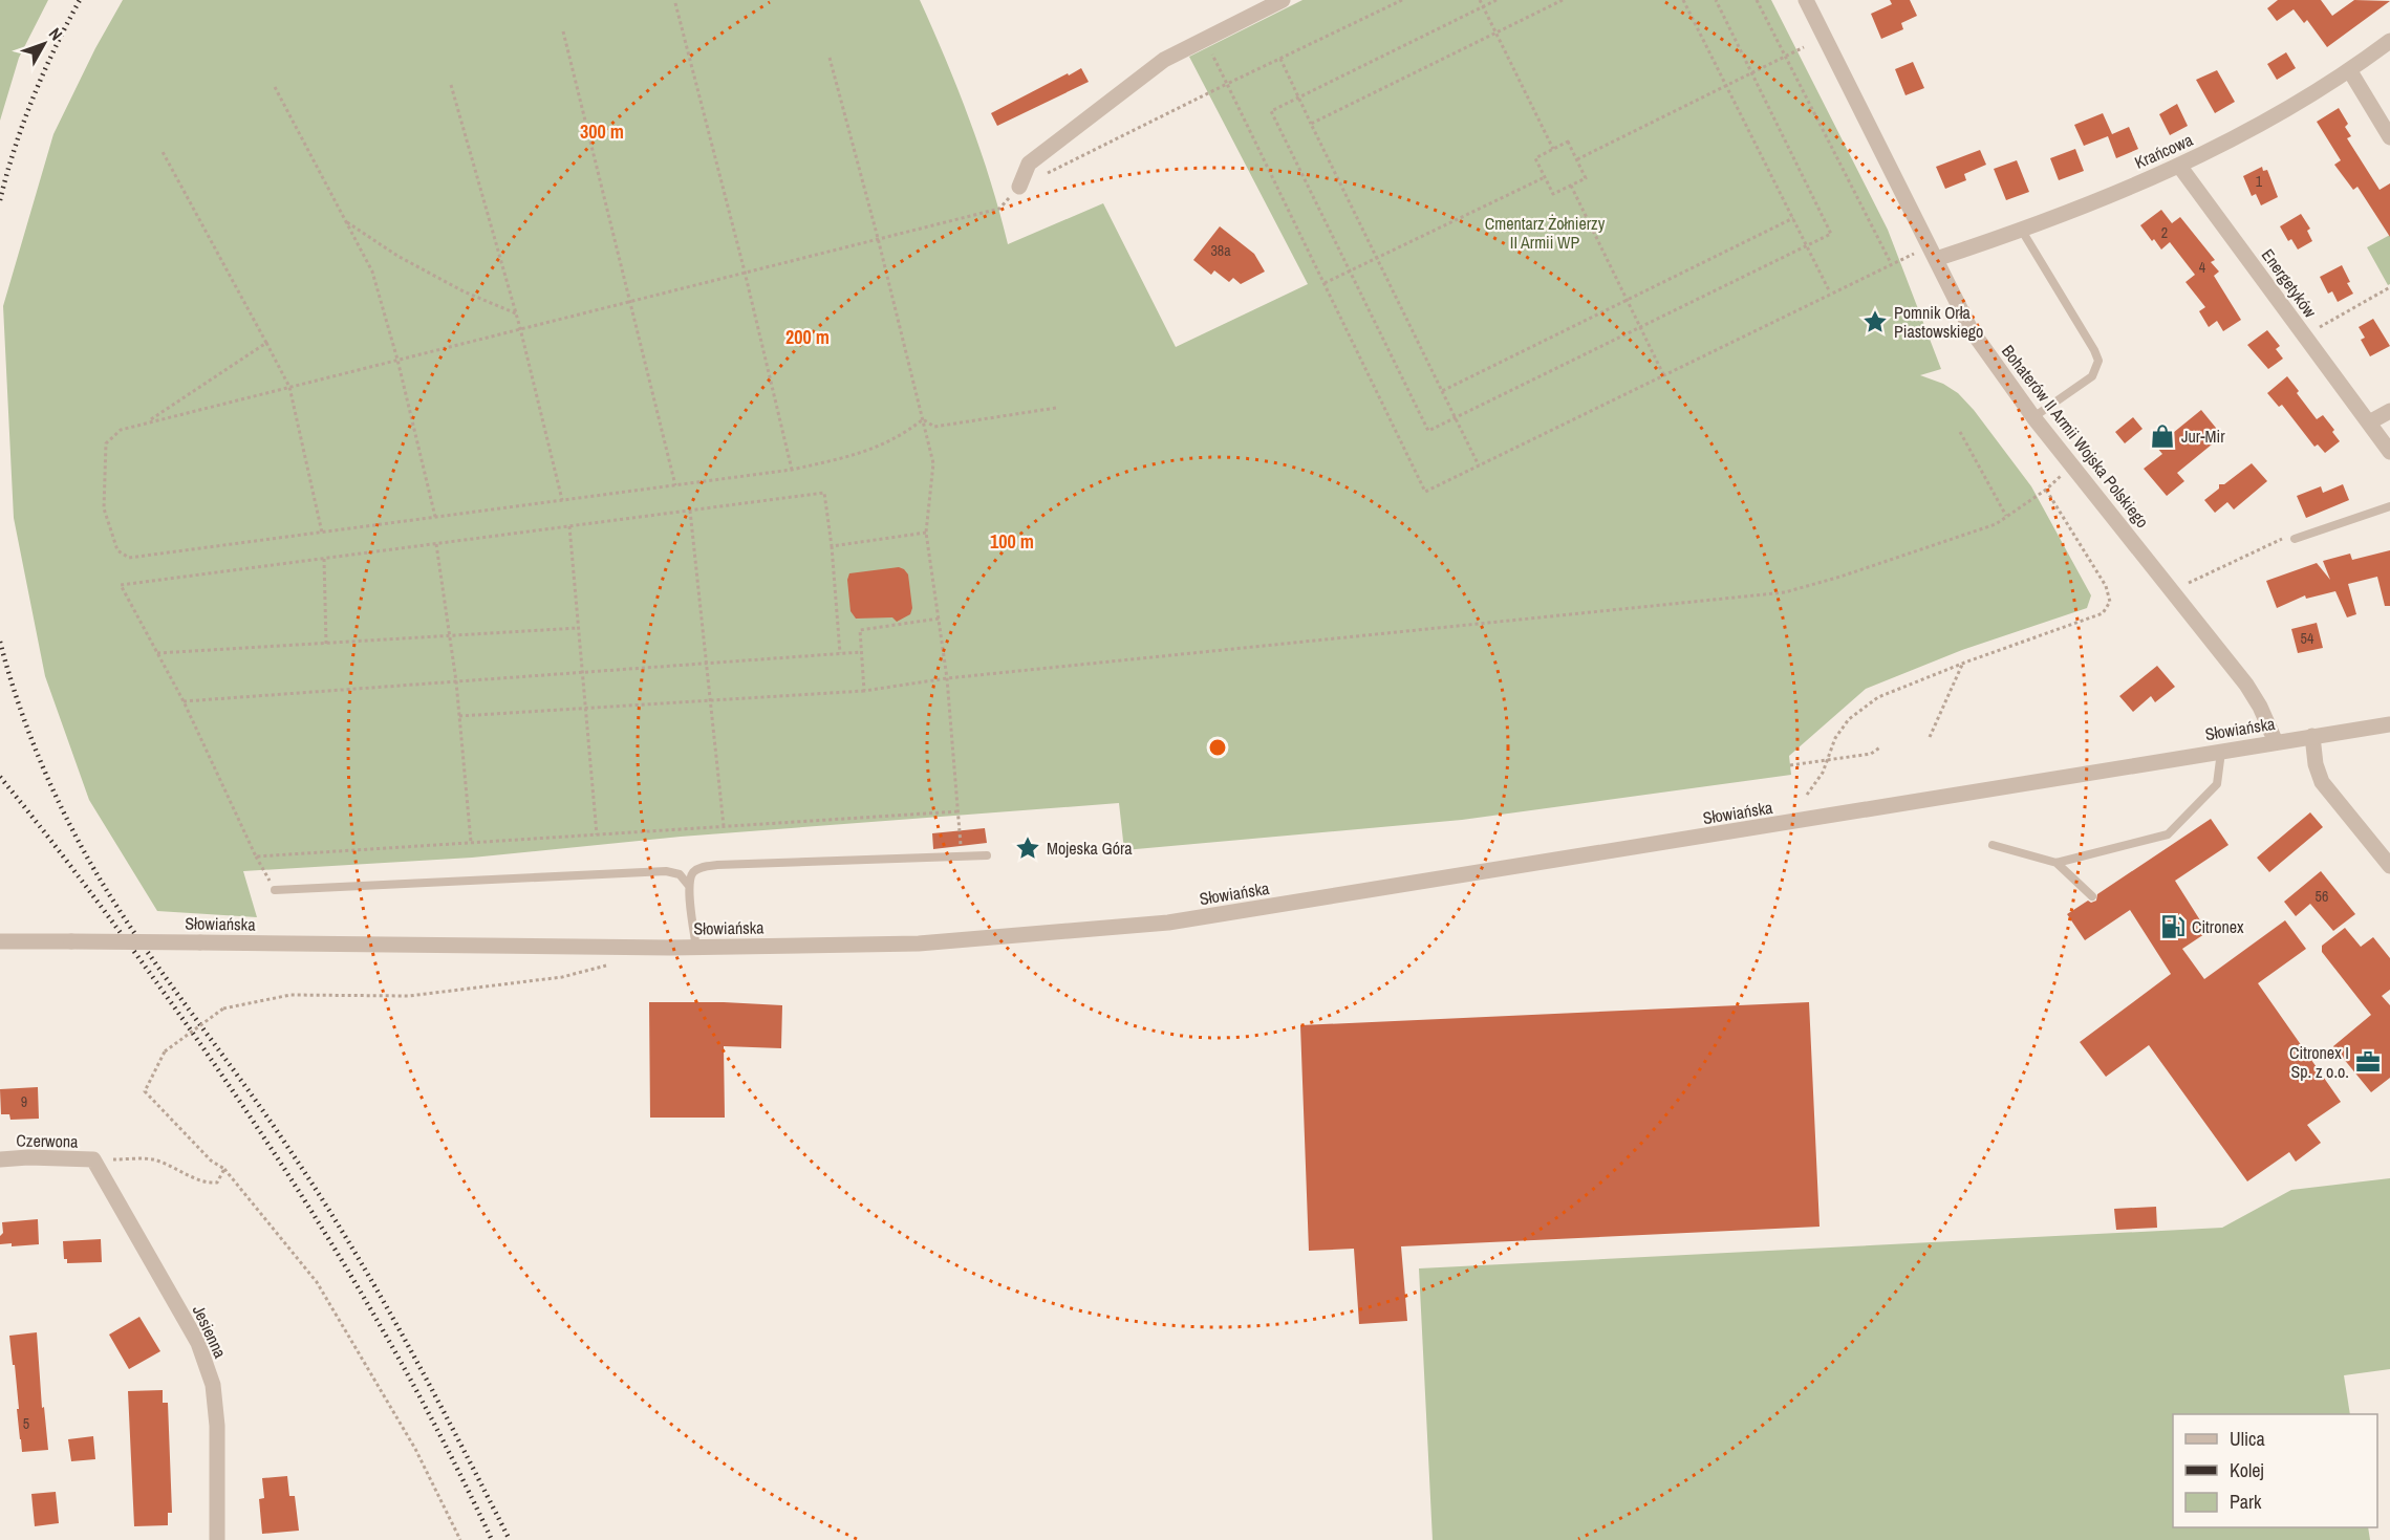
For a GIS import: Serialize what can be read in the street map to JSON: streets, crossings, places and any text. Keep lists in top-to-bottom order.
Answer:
{
  "streets": {
    "street": [
      "Krańcowa",
      "Energetyków",
      "Bohaterów II Armii Wojska Polskiego",
      "Słowiańska",
      "Czerwona",
      "Jesienna"
    ]
  },
  "crossings": [
    ["Krańcowa", "Energetyków"],
    ["Krańcowa", "Bohaterów II Armii Wojska Polskiego"],
    ["Bohaterów II Armii Wojska Polskiego", "Słowiańska"],
    ["Czerwona", "Jesienna"]
  ],
  "parks": ["Cmentarz Żołnierzy II Armii WP"],
  "places": {
    "place": ["Pomnik Orła Piastowskiego", "Mojeska Góra"],
    "shop": ["Jur-Mir"],
    "fuel station": ["Citronex"],
    "office": ["Citronex I Sp. z o.o."]
  },
  "house_numbers": [
    "1",
    "2",
    "38a",
    "4",
    "54",
    "56",
    "9",
    "5"
  ],
  "legend": ["Ulica", "Kolej", "Park"],
  "north": "top right",
  "rings": ["300 m", "200 m", "100 m"]
}
